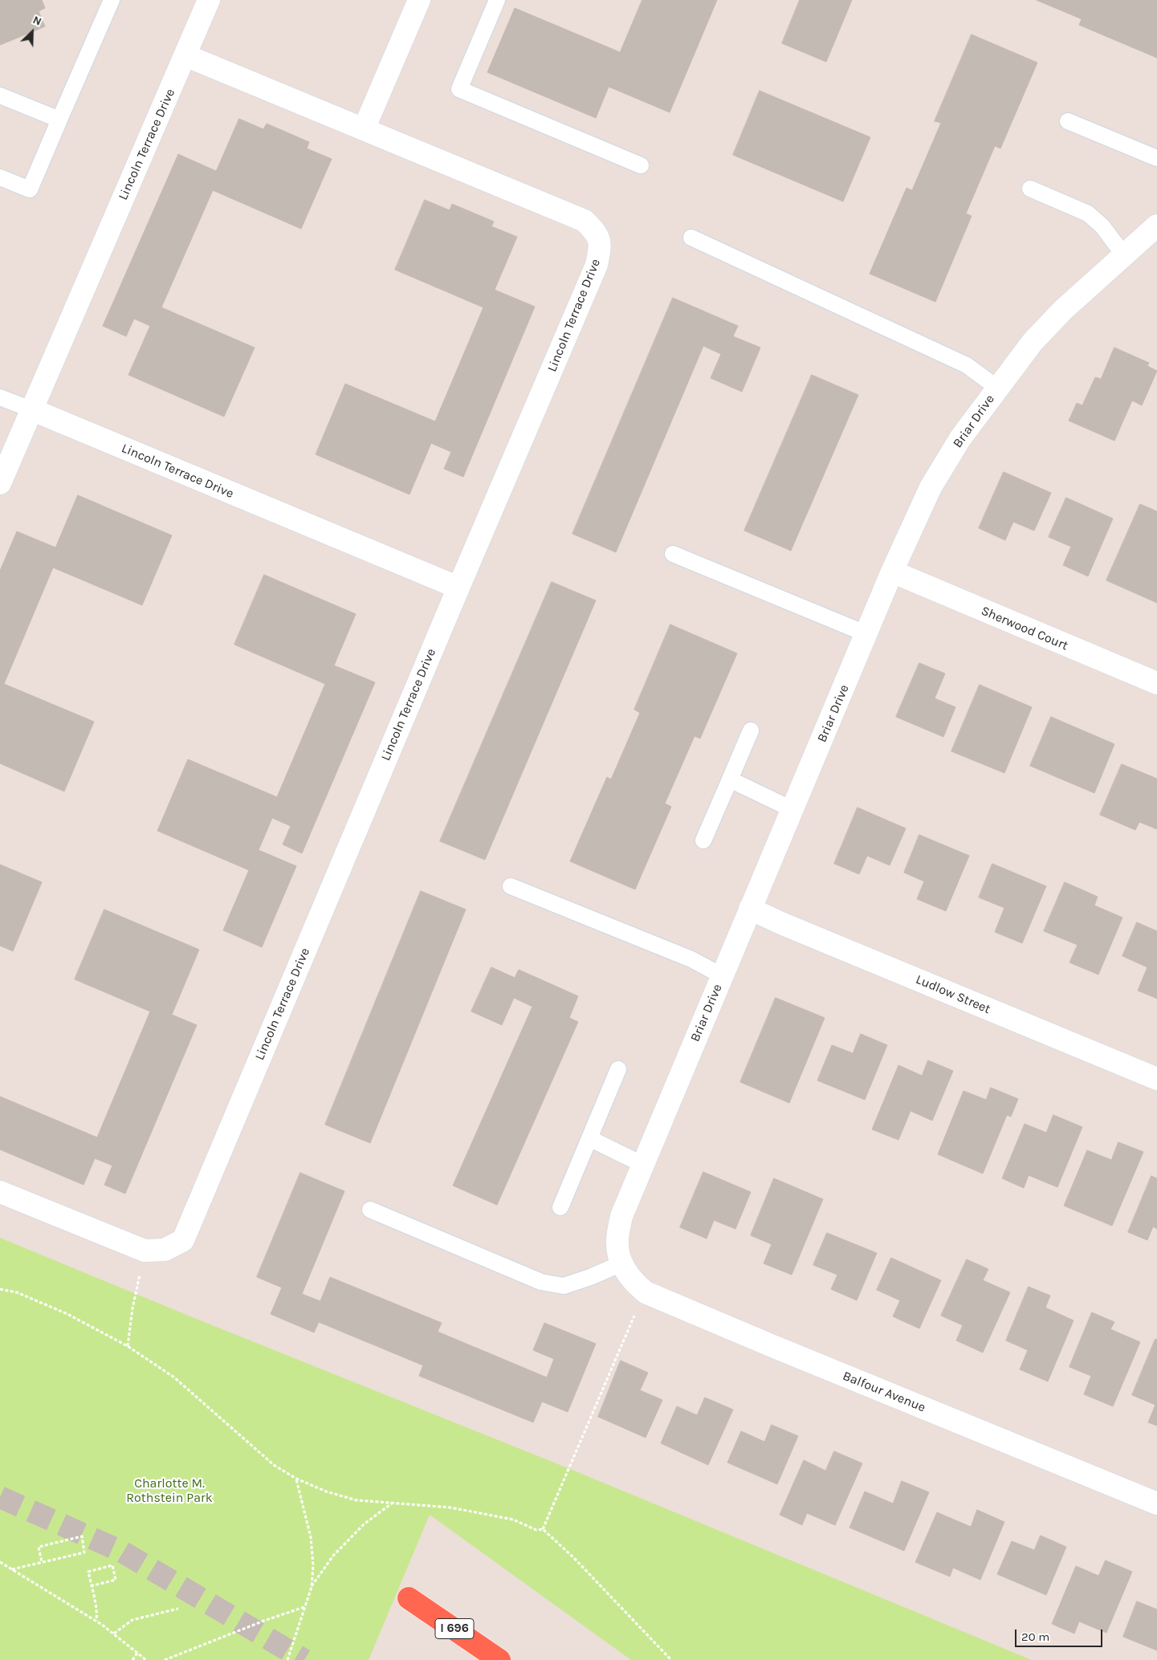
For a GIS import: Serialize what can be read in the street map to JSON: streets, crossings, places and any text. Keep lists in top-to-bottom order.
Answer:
{
  "streets": {
    "highway": ["I 696"],
    "street": [
      "Lincoln Terrace Drive",
      "Briar Drive",
      "Sherwood Court",
      "Ludlow Street",
      "Balfour Avenue"
    ]
  },
  "crossings": [
    ["Briar Drive", "Sherwood Court"],
    ["Briar Drive", "Ludlow Street"],
    ["Briar Drive", "Balfour Avenue"]
  ],
  "parks": ["Charlotte M. Rothstein Park"],
  "scale_bar": "20 m",
  "north": "top right"
}
